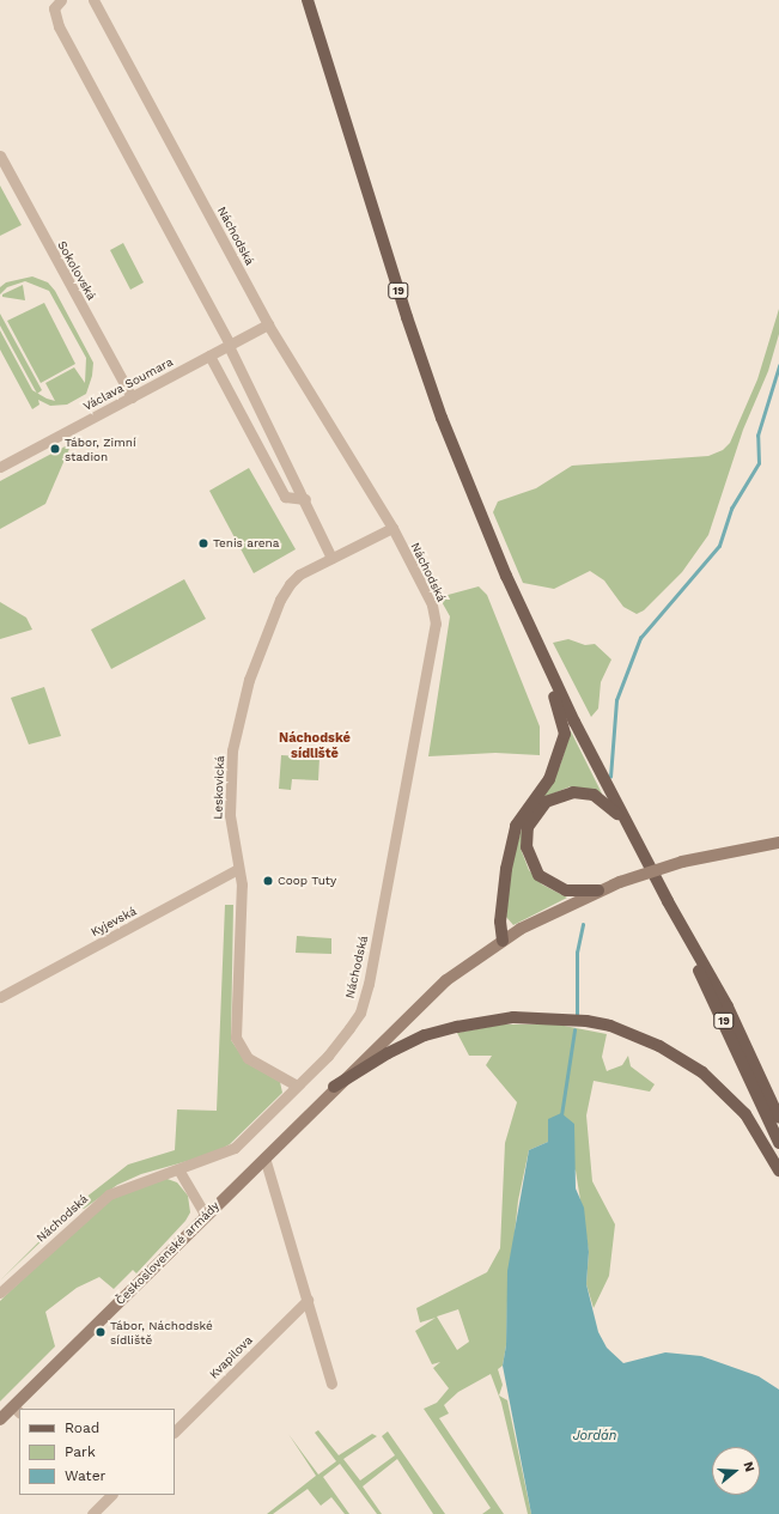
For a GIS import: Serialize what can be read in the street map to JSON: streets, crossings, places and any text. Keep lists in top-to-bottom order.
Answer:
{
  "streets": {
    "main road": ["19", "Československé armády"],
    "street": [
      "Náchodská",
      "Sokolovská",
      "Václava Soumara",
      "Leskovická",
      "Kyjevská",
      "Kvapilova"
    ]
  },
  "crossings": [
    ["Náchodská", "Václava Soumara"],
    ["Náchodská", "Leskovická"],
    ["Sokolovská", "Václava Soumara"],
    ["Leskovická", "Kyjevská"]
  ],
  "districts": ["Náchodské sídliště"],
  "water": ["Jordán"],
  "places": [
    "Tábor, Zimní stadion",
    "Tenis arena",
    "Coop Tuty",
    "Tábor, Náchodské sídliště"
  ],
  "legend": ["Road", "Park", "Water"],
  "north": "right"
}
